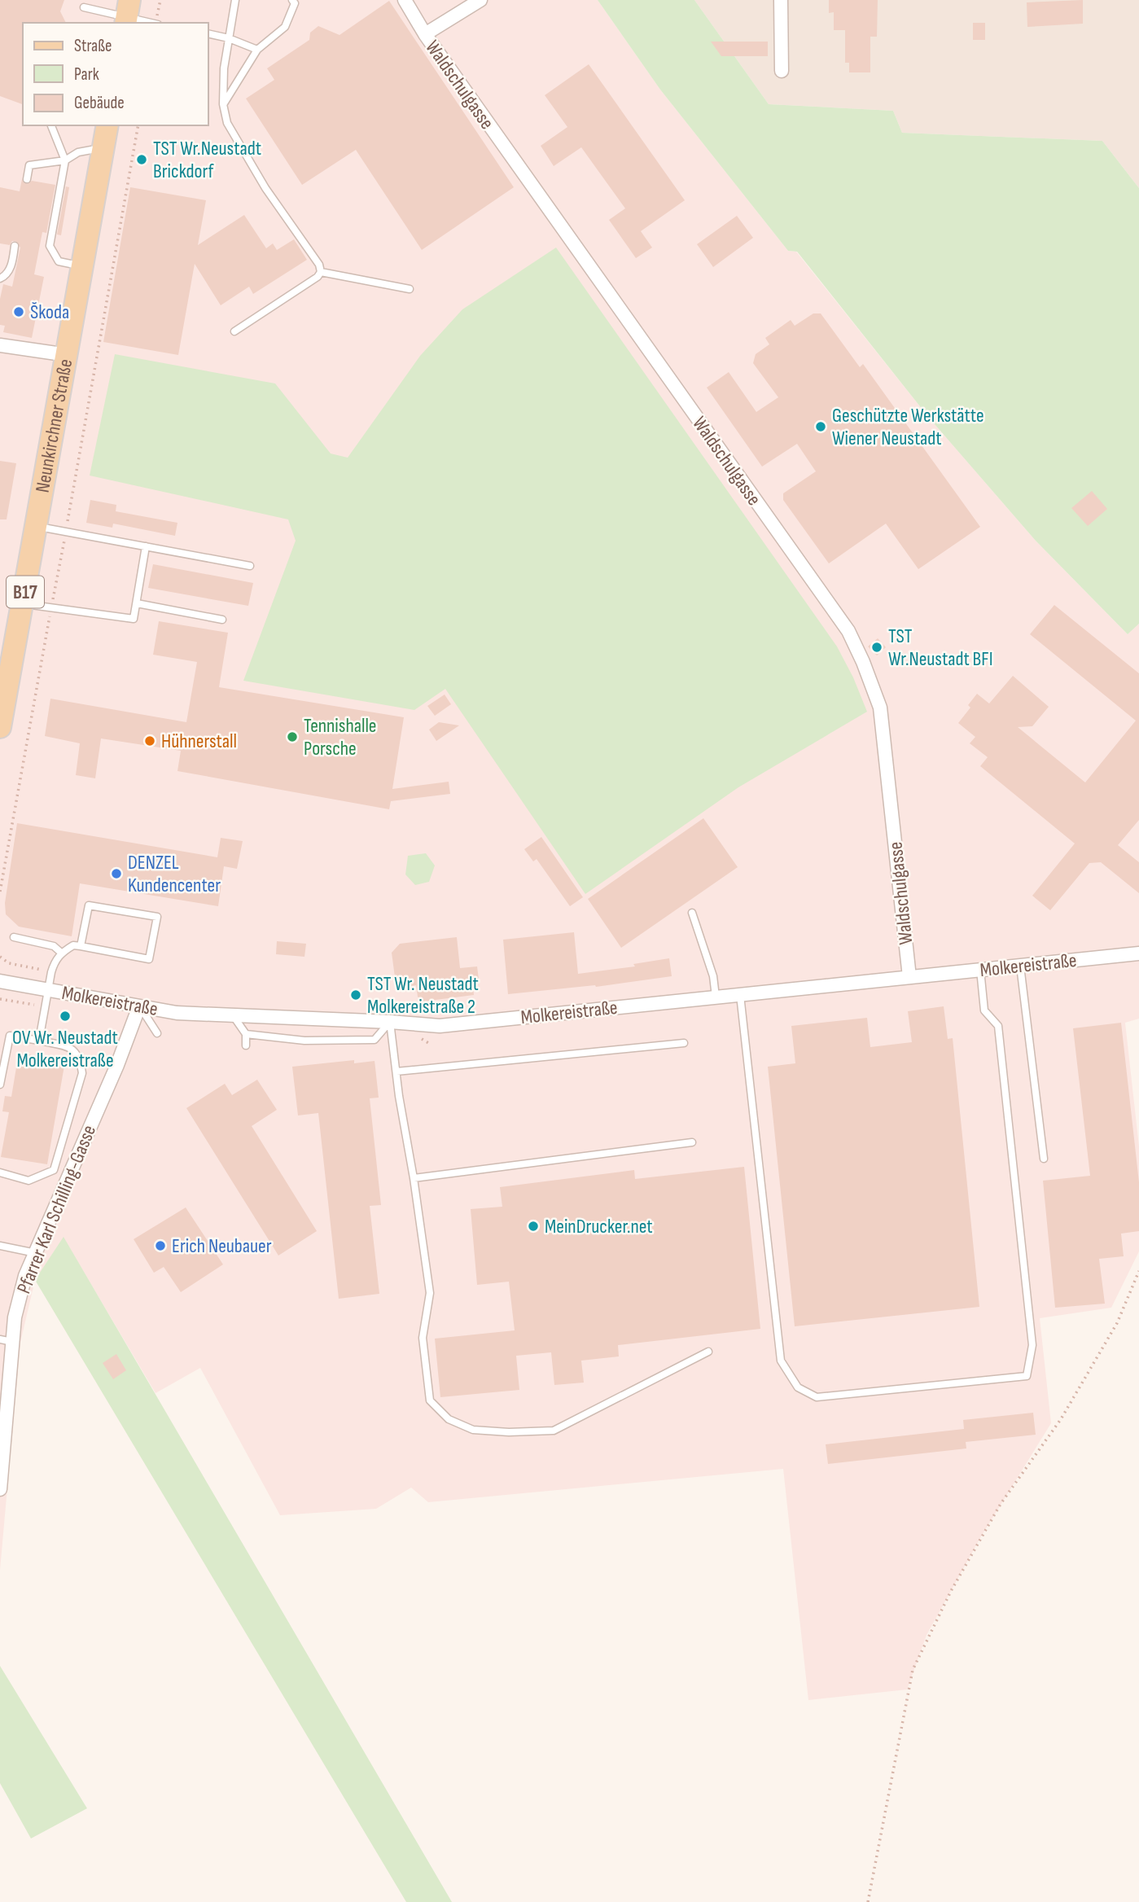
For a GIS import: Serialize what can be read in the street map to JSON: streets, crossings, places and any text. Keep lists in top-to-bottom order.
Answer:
{
  "streets": {
    "main road": ["Neunkirchner Straße", "B17"],
    "street": ["Waldschulgasse", "Molkereistraße", "Pfarrer Karl Schilling-Gasse"]
  },
  "crossings": [
    ["Waldschulgasse", "Molkereistraße"],
    ["Molkereistraße", "Pfarrer Karl Schilling-Gasse"]
  ],
  "places": [
    "TST Wr.Neustadt Brickdorf",
    "Škoda",
    "Geschützte Werkstätte Wiener Neustadt",
    "TST Wr.Neustadt BFI",
    "Tennishalle Porsche",
    "Hühnerstall",
    "DENZEL Kundencenter",
    "TST Wr. Neustadt Molkereistraße 2",
    "OV Wr. Neustadt Molkereistraße",
    "MeinDrucker.net",
    "Erich Neubauer"
  ],
  "legend": ["Straße", "Park", "Gebäude"]
}
